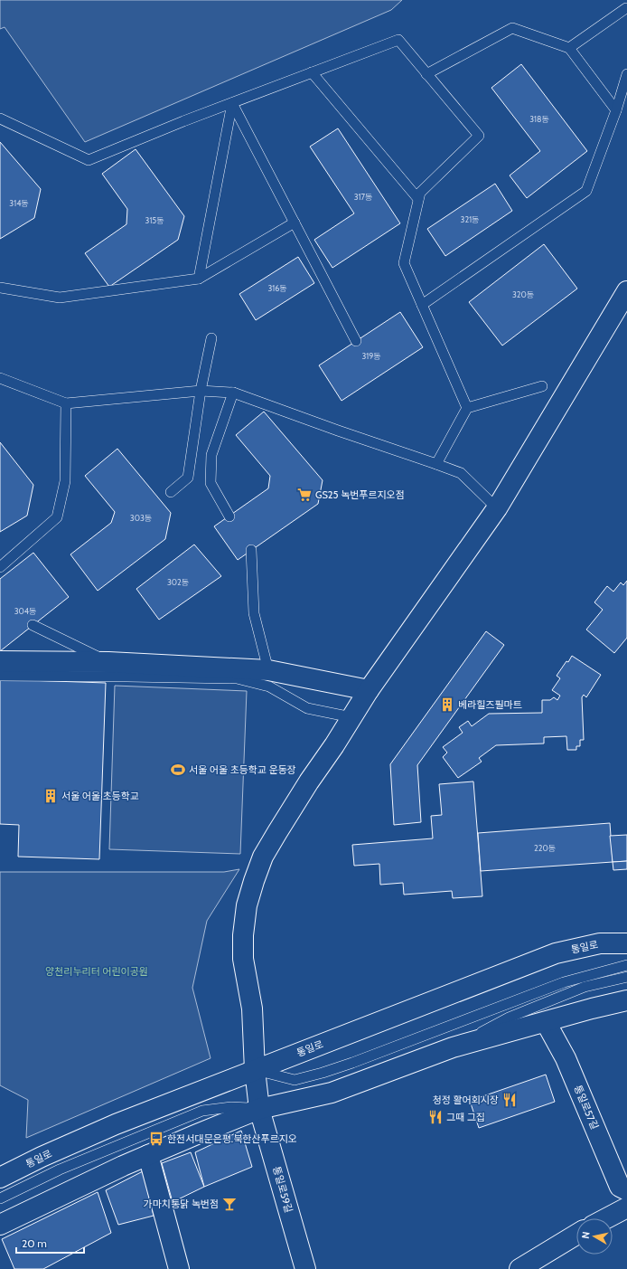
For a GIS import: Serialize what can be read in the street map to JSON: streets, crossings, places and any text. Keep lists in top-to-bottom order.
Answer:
{
  "streets": {
    "street": ["통일로", "통일로57길", "통일로59길"]
  },
  "crossings": [
    ["통일로", "통일로59길"]
  ],
  "parks": ["양천리누리터 어린이공원"],
  "places": {
    "supermarket": ["GS25 녹번푸르지오점"],
    "building": ["베라힐즈필마트", "서울 어울 초등학교"],
    "sports": ["서울 어울 초등학교 운동장"],
    "restaurant": ["청정 활어회시장", "그때 그집"],
    "bus stop": ["한전서대문은평.북한산푸르지오"],
    "bar": ["가마치통닭 녹번점"]
  },
  "house_numbers": [
    "318동",
    "317동",
    "314동",
    "321동",
    "315동",
    "316동",
    "320동",
    "319동",
    "303동",
    "302동",
    "304동",
    "220동"
  ],
  "scale_bar": "20 m",
  "north": "left"
}
